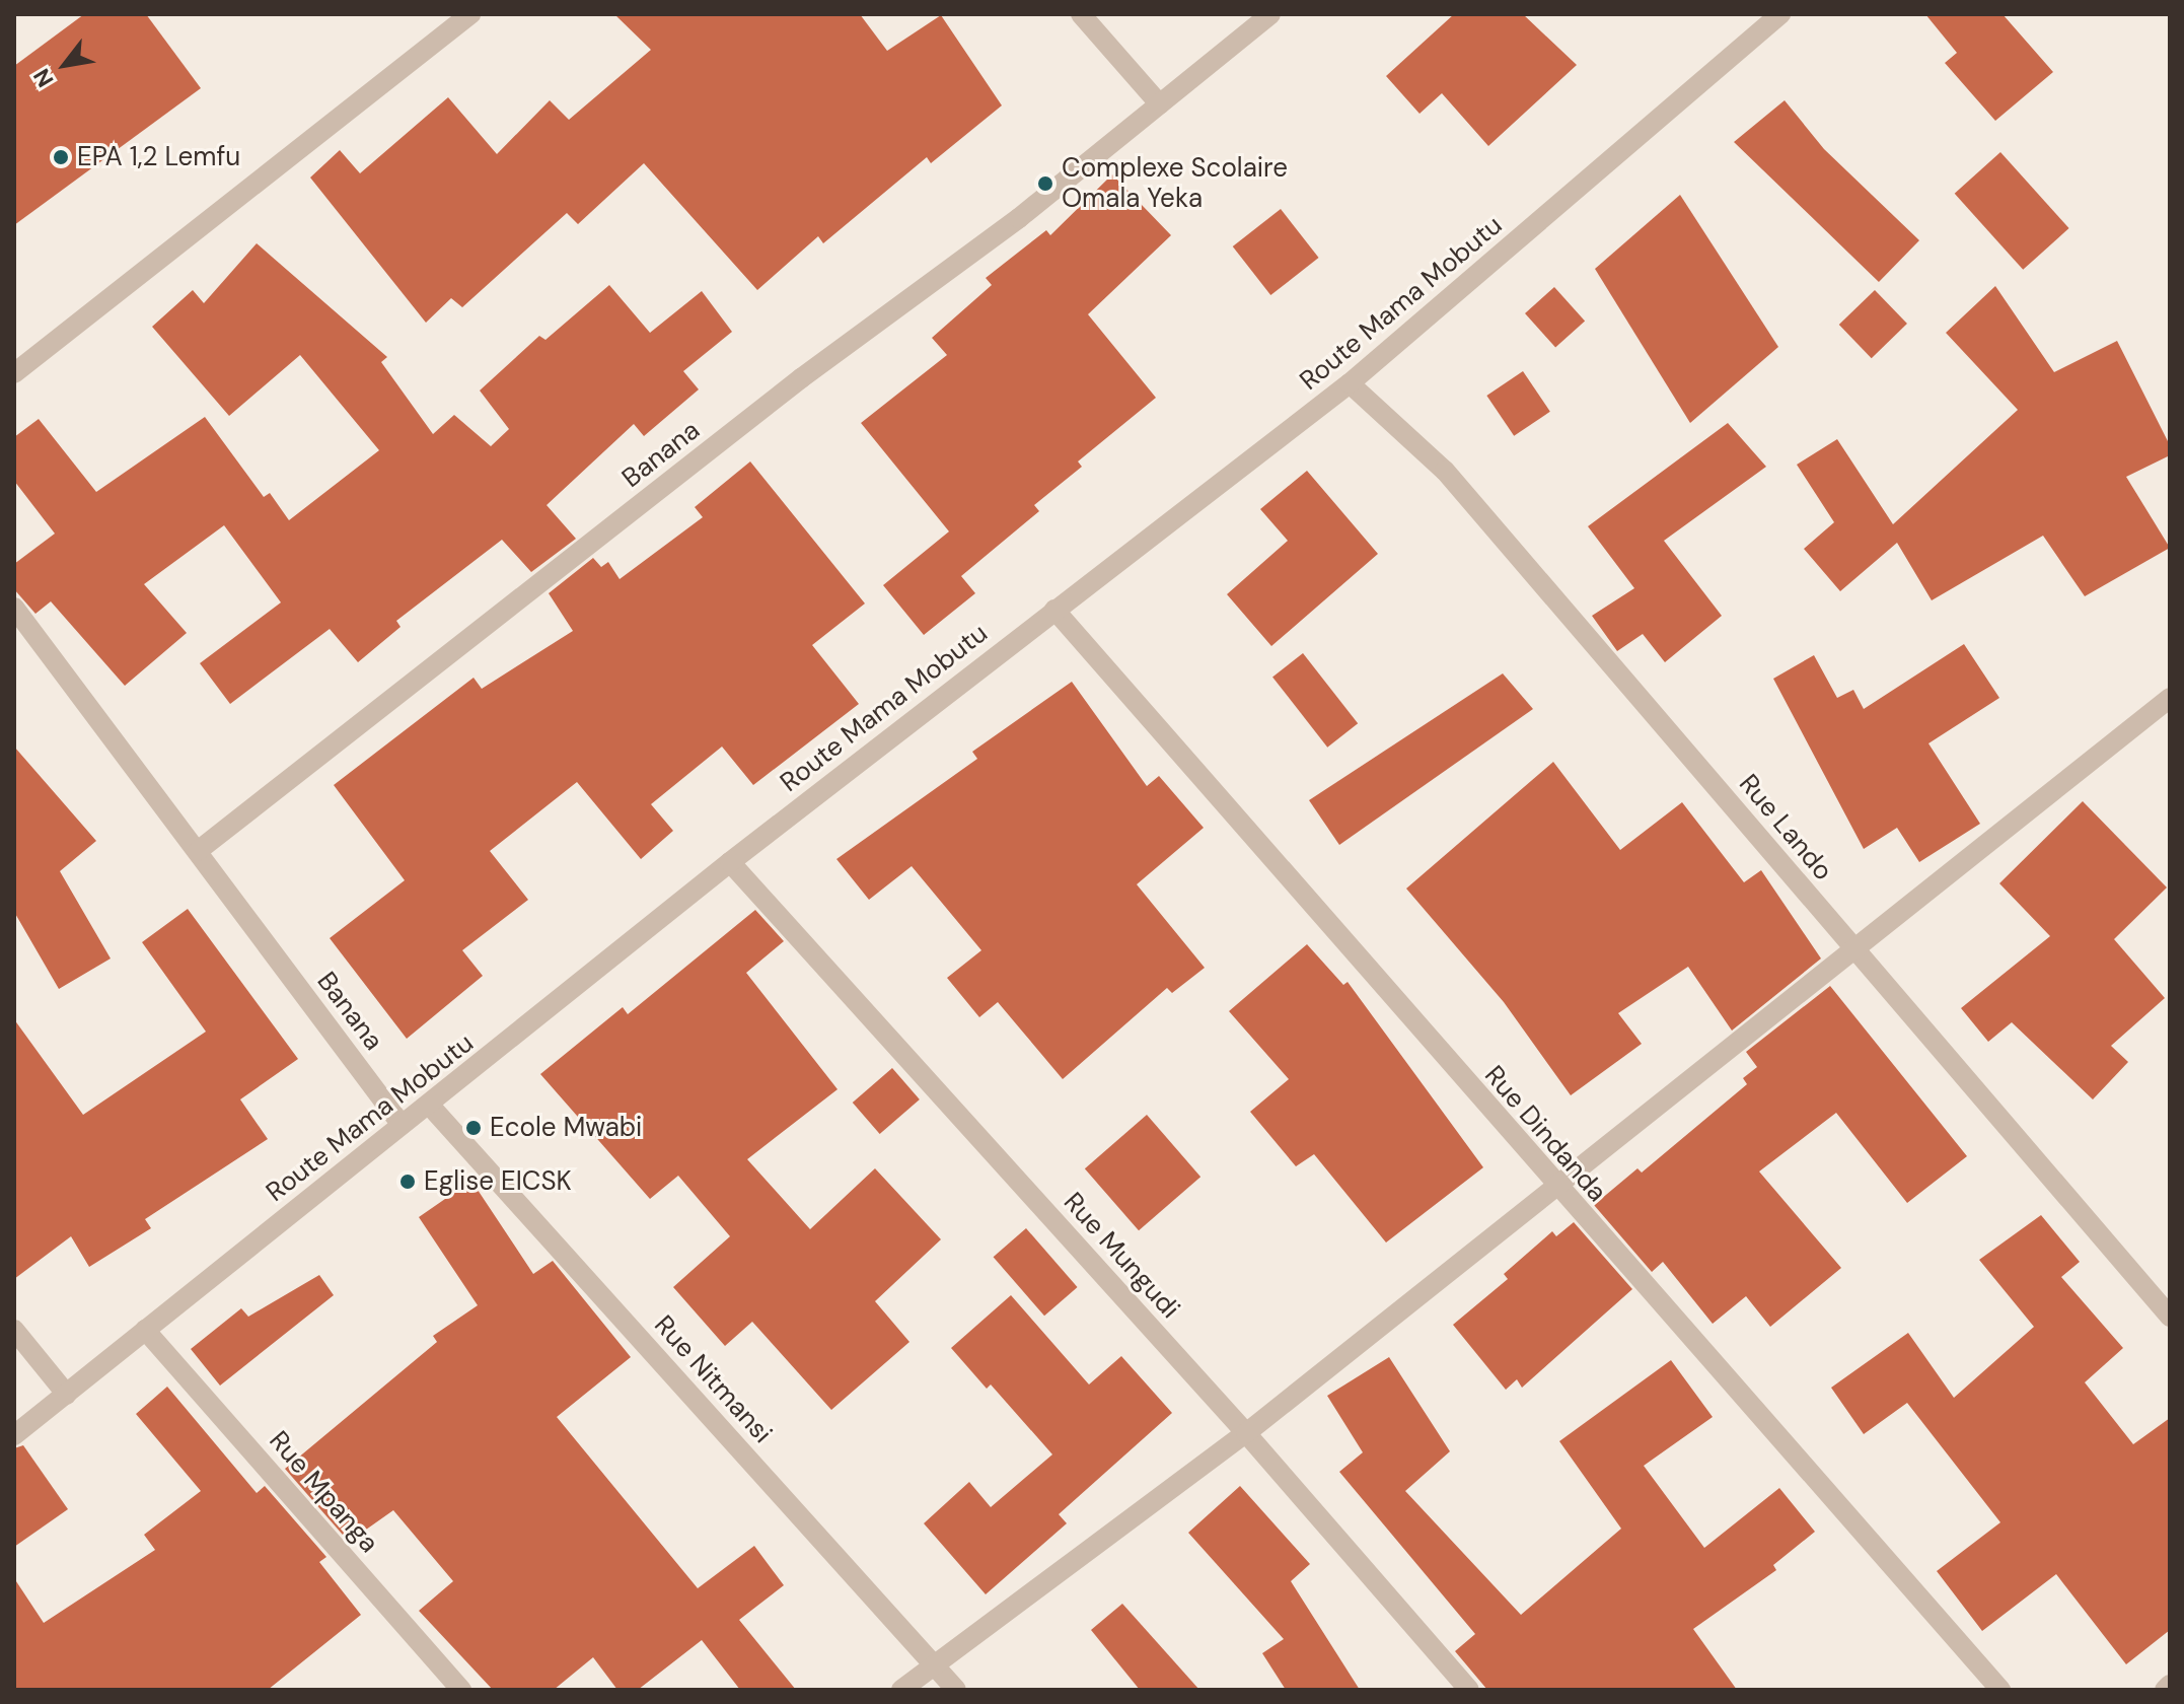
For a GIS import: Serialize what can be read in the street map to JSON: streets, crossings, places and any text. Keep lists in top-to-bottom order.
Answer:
{
  "streets": {
    "street": [
      "Route Mama Mobutu",
      "Banana",
      "Rue Lando",
      "Rue Dindanda",
      "Rue Mungudi",
      "Rue Nitmansi",
      "Rue Mpanga"
    ]
  },
  "crossings": [
    ["Route Mama Mobutu", "Banana"],
    ["Route Mama Mobutu", "Rue Lando"],
    ["Route Mama Mobutu", "Rue Dindanda"],
    ["Route Mama Mobutu", "Rue Mungudi"],
    ["Route Mama Mobutu", "Rue Nitmansi"],
    ["Route Mama Mobutu", "Rue Mpanga"]
  ],
  "places": [
    "EPA 1,2 Lemfu",
    "Complexe Scolaire Omala Yeka",
    "Ecole Mwabi",
    "Eglise EICSK"
  ],
  "north": "bottom left"
}
